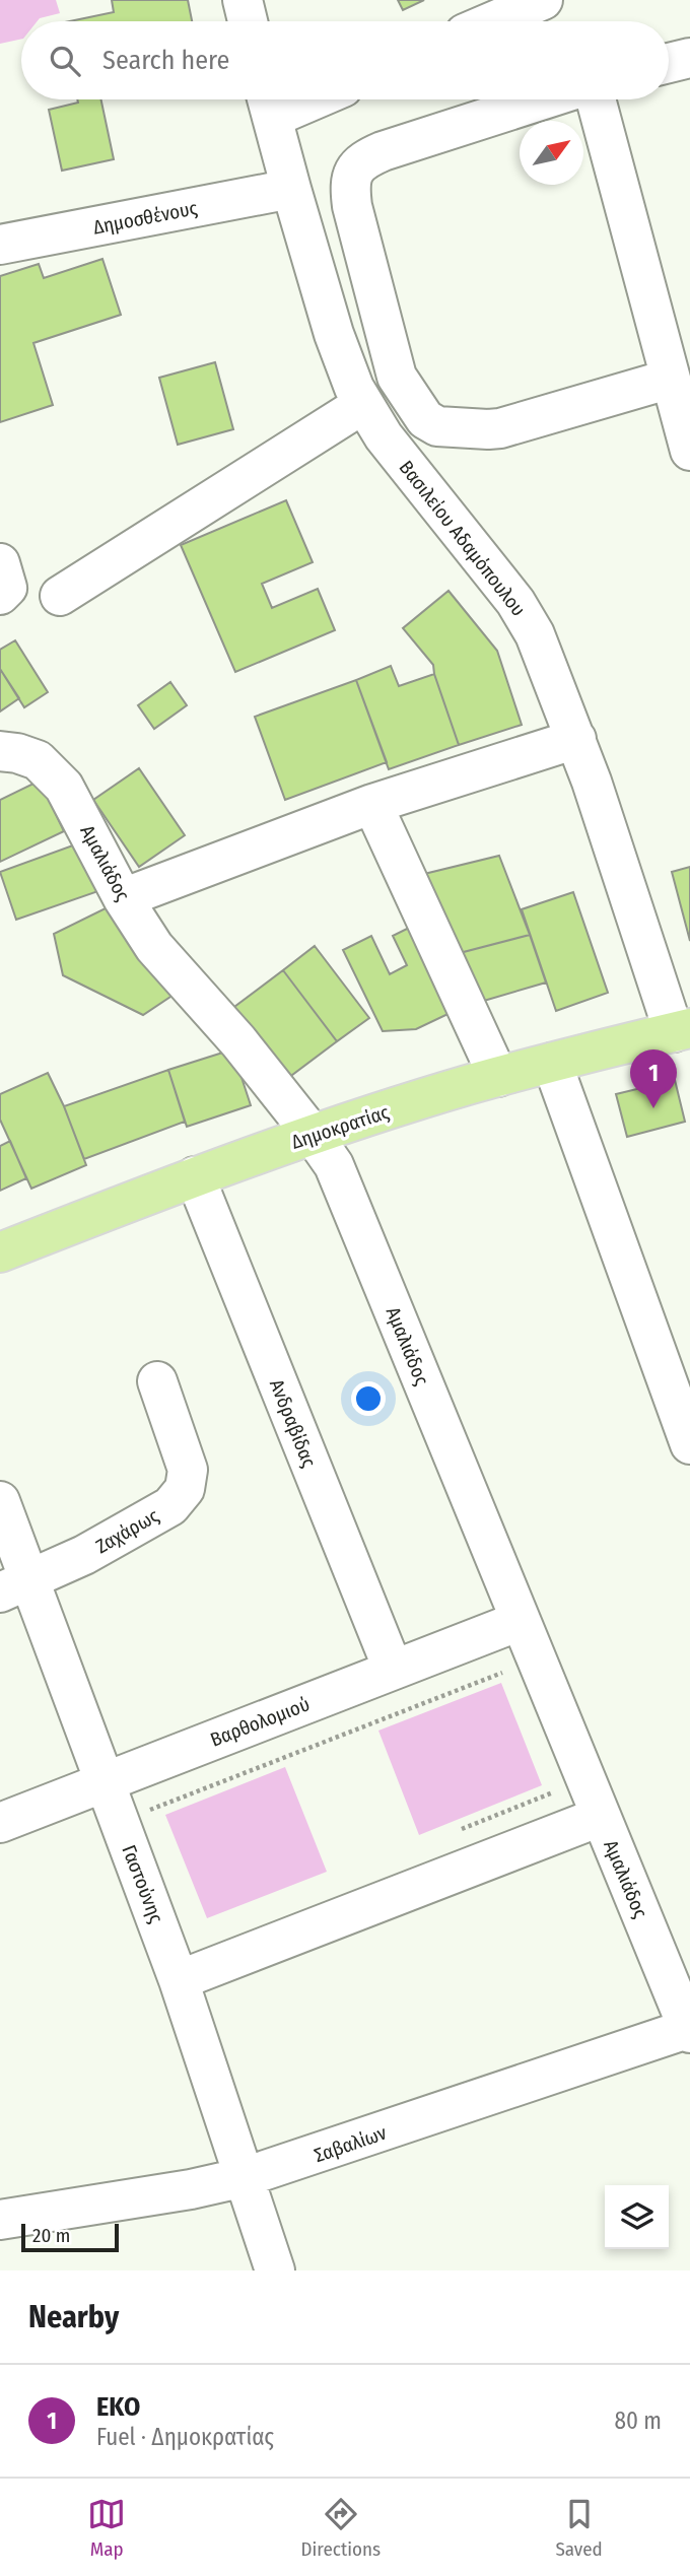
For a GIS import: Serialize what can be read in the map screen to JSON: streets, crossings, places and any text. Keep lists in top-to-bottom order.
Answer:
{
  "streets": {
    "main road": ["Δημοκρατίας"],
    "street": [
      "Δημοσθένους",
      "Βασιλείου Αδαμόπουλου",
      "Αμαλιάδος",
      "Ανδραβίδας",
      "Ζαχάρως",
      "Βαρθολομιού",
      "Γαστούνης",
      "Σαβαλίων"
    ]
  },
  "crossings": [
    ["Δημοσθένους", "Βασιλείου Αδαμόπουλου"],
    ["Βασιλείου Αδαμόπουλου", "Δημοκρατίας"],
    ["Αμαλιάδος", "Δημοκρατίας"],
    ["Αμαλιάδος", "Βαρθολομιού"],
    ["Αμαλιάδος", "Σαβαλίων"],
    ["Δημοκρατίας", "Ανδραβίδας"],
    ["Ανδραβίδας", "Βαρθολομιού"],
    ["Ζαχάρως", "Γαστούνης"],
    ["Βαρθολομιού", "Γαστούνης"],
    ["Γαστούνης", "Σαβαλίων"]
  ],
  "scale_bar": "20 m",
  "north": "top right",
  "page": {
    "search": "Search here",
    "pins": "1",
    "scale": "20 m",
    "heading": "Nearby",
    "list": [
      {
        "mark": "1",
        "name": "EKO",
        "note": "Fuel · Δημοκρατίας",
        "value": "80 m"
      }
    ],
    "nav": ["Map", "Directions", "Saved"]
  }
}
